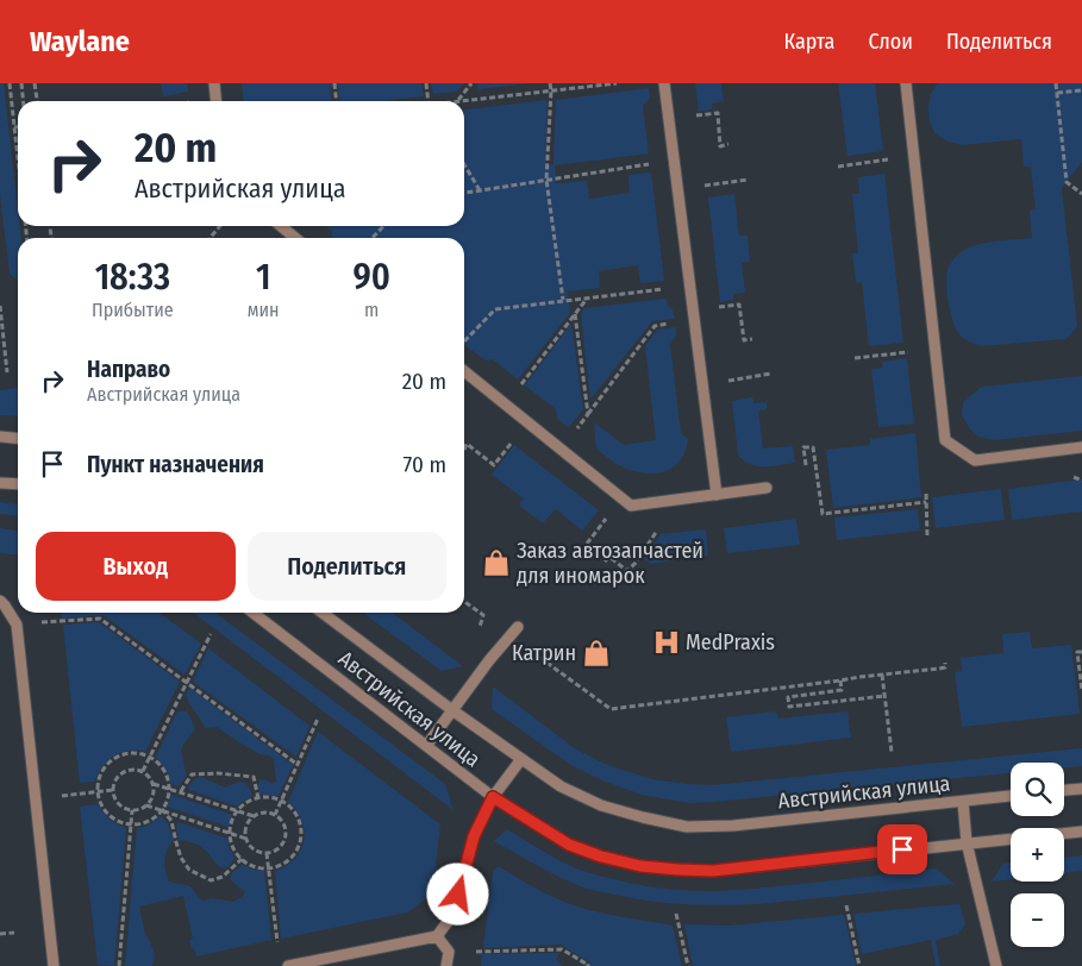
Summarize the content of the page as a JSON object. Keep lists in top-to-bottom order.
{
  "streets": {
    "street": ["Австрийская улица"]
  },
  "places": {
    "shop": ["Заказ автозапчастей для иномарок", "Катрин"],
    "hospital": ["MedPraxis"]
  },
  "page": {
    "header": "Waylane",
    "nav": ["Карта", "Слои", "Поделиться"],
    "turn": ["20 m", "Австрийская улица"],
    "eta": [
      "18:33",
      "Прибытие",
      "1",
      "мин",
      "90",
      "m"
    ],
    "list": [
      {
        "name": "Направо",
        "note": "Австрийская улица",
        "value": "20 m"
      },
      {
        "name": "Пункт назначения",
        "value": "70 m"
      }
    ],
    "buttons": ["Выход", "Поделиться"],
    "map_buttons": ["+", "−"]
  }
}
